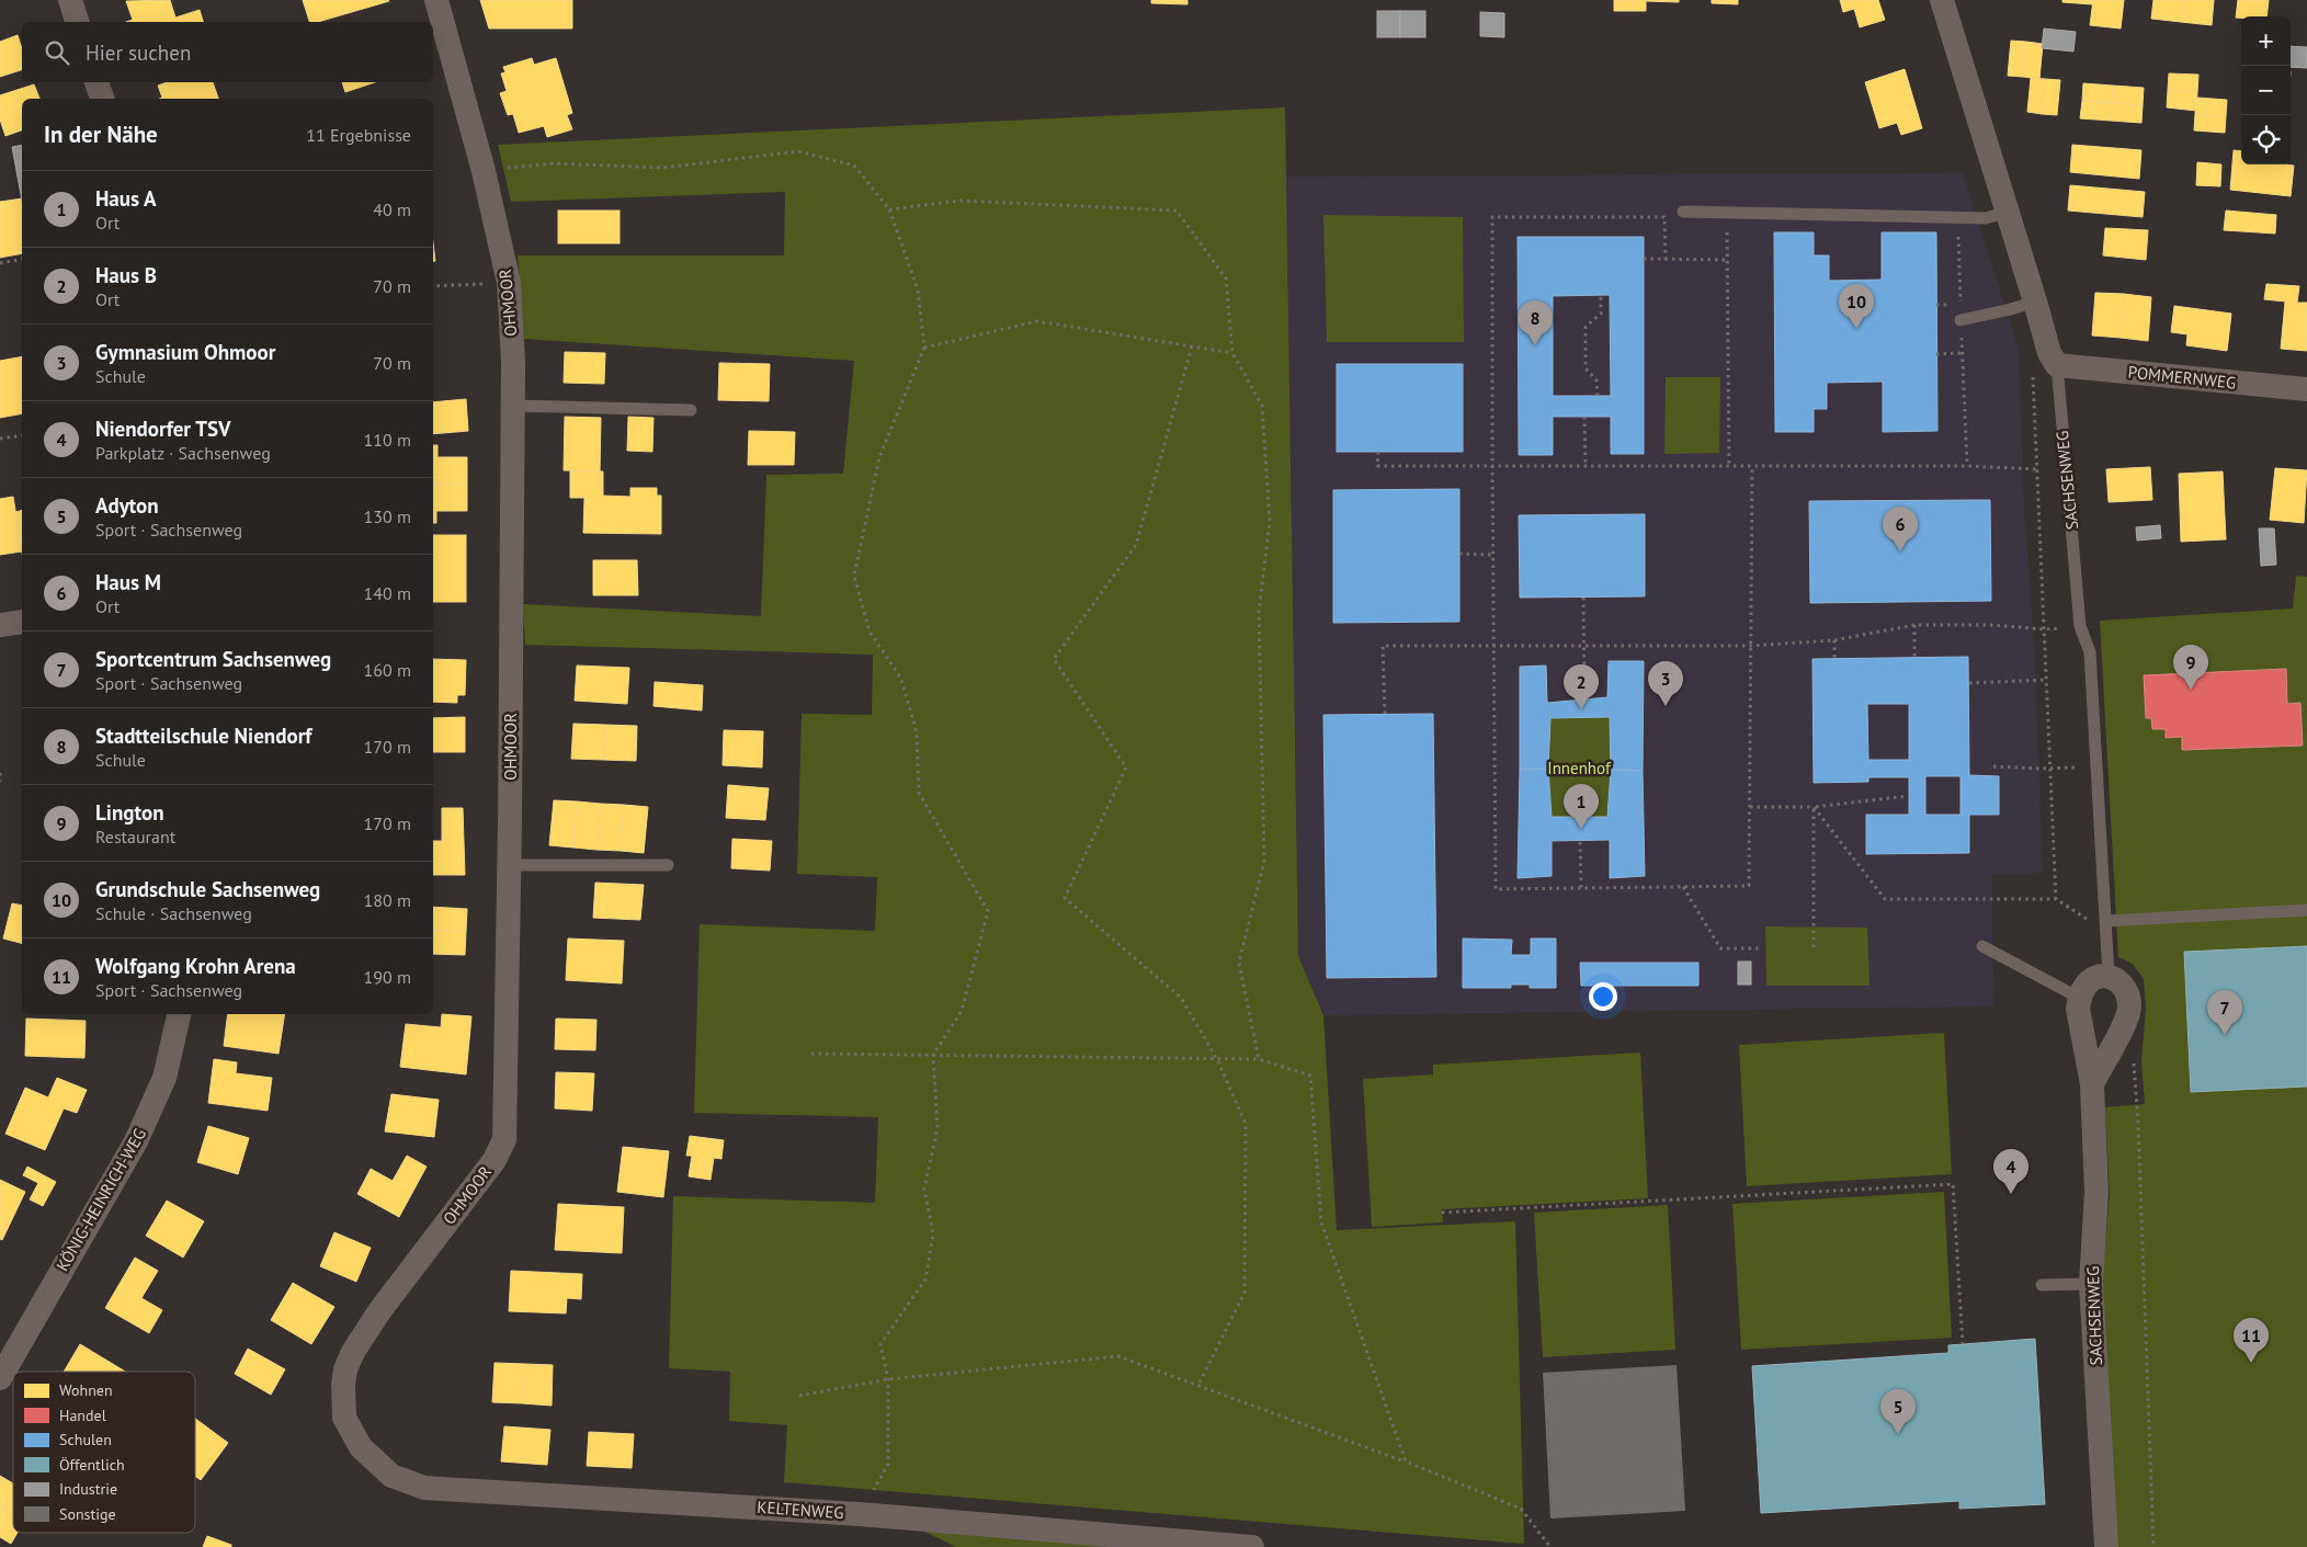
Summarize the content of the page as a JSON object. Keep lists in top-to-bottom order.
{
  "streets": {
    "street": [
      "OHMOOR",
      "POMMERNWEG",
      "SACHSENWEG",
      "KÖNIG-HEINRICH-WEG",
      "KELTENWEG"
    ]
  },
  "crossings": [
    ["OHMOOR", "KELTENWEG"],
    ["POMMERNWEG", "SACHSENWEG"]
  ],
  "parks": ["Innenhof"],
  "legend": [
    "Wohnen",
    "Handel",
    "Schulen",
    "Öffentlich",
    "Industrie",
    "Sonstige"
  ],
  "page": {
    "map_buttons": ["+", "−"],
    "search": "Hier suchen",
    "heading": ["In der Nähe", "11 Ergebnisse"],
    "list": [
      {
        "mark": "1",
        "name": "Haus A",
        "note": "Ort",
        "value": "40 m"
      },
      {
        "mark": "2",
        "name": "Haus B",
        "note": "Ort",
        "value": "70 m"
      },
      {
        "mark": "3",
        "name": "Gymnasium Ohmoor",
        "note": "Schule",
        "value": "70 m"
      },
      {
        "mark": "4",
        "name": "Niendorfer TSV",
        "note": "Parkplatz · Sachsenweg",
        "value": "110 m"
      },
      {
        "mark": "5",
        "name": "Adyton",
        "note": "Sport · Sachsenweg",
        "value": "130 m"
      },
      {
        "mark": "6",
        "name": "Haus M",
        "note": "Ort",
        "value": "140 m"
      },
      {
        "mark": "7",
        "name": "Sportcentrum Sachsenweg",
        "note": "Sport · Sachsenweg",
        "value": "160 m"
      },
      {
        "mark": "8",
        "name": "Stadtteilschule Niendorf",
        "note": "Schule",
        "value": "170 m"
      },
      {
        "mark": "9",
        "name": "Lington",
        "note": "Restaurant",
        "value": "170 m"
      },
      {
        "mark": "10",
        "name": "Grundschule Sachsenweg",
        "note": "Schule · Sachsenweg",
        "value": "180 m"
      },
      {
        "mark": "11",
        "name": "Wolfgang Krohn Arena",
        "note": "Sport · Sachsenweg",
        "value": "190 m"
      }
    ],
    "pins": [
      "10",
      "8",
      "6",
      "9",
      "3",
      "2",
      "1",
      "7",
      "4",
      "11",
      "5"
    ]
  }
}
